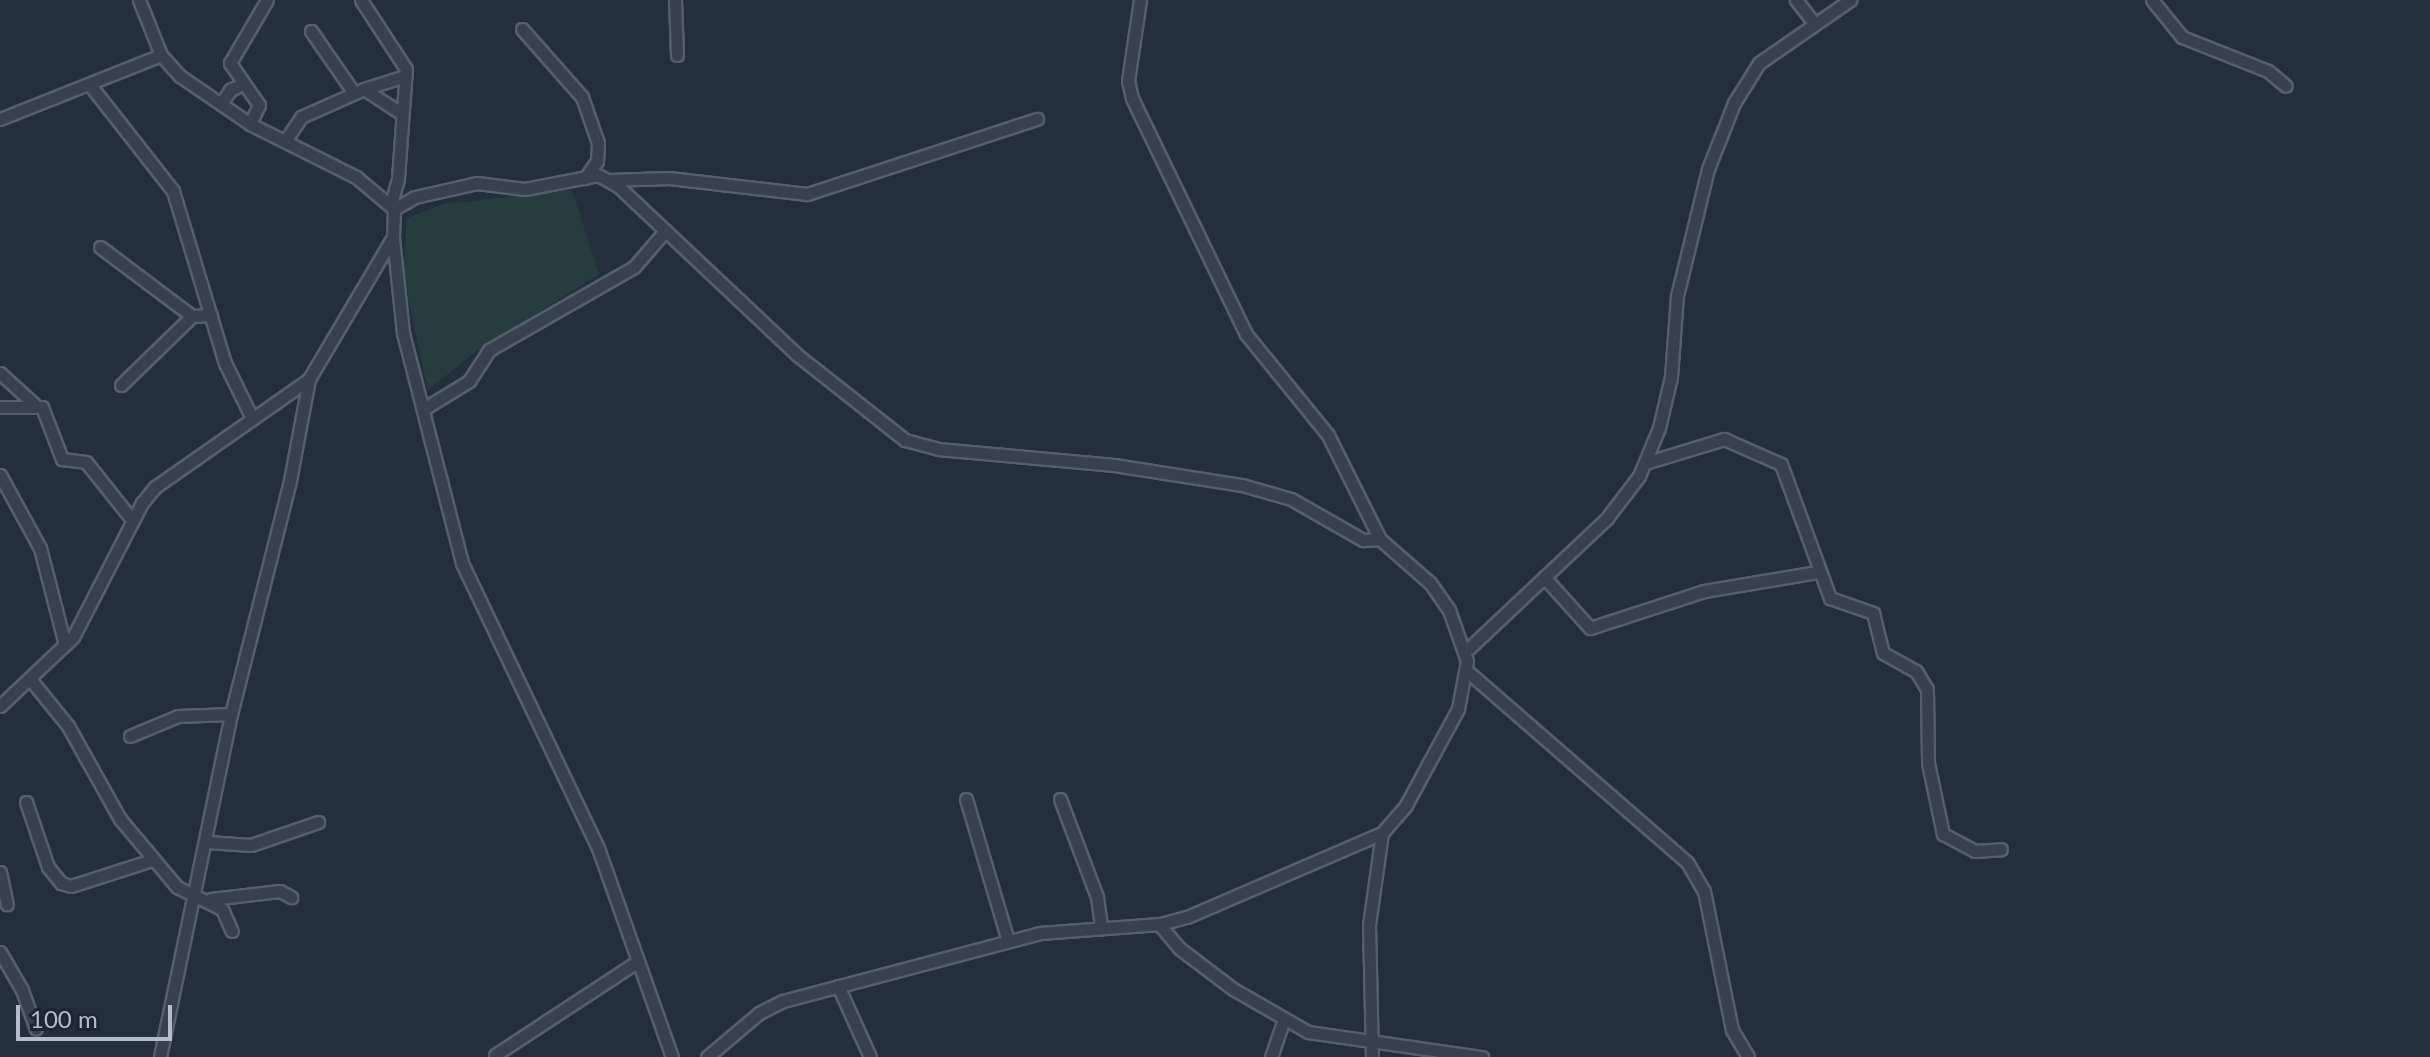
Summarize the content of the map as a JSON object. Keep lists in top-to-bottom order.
{
  "scale_bar": "100 m"
}
